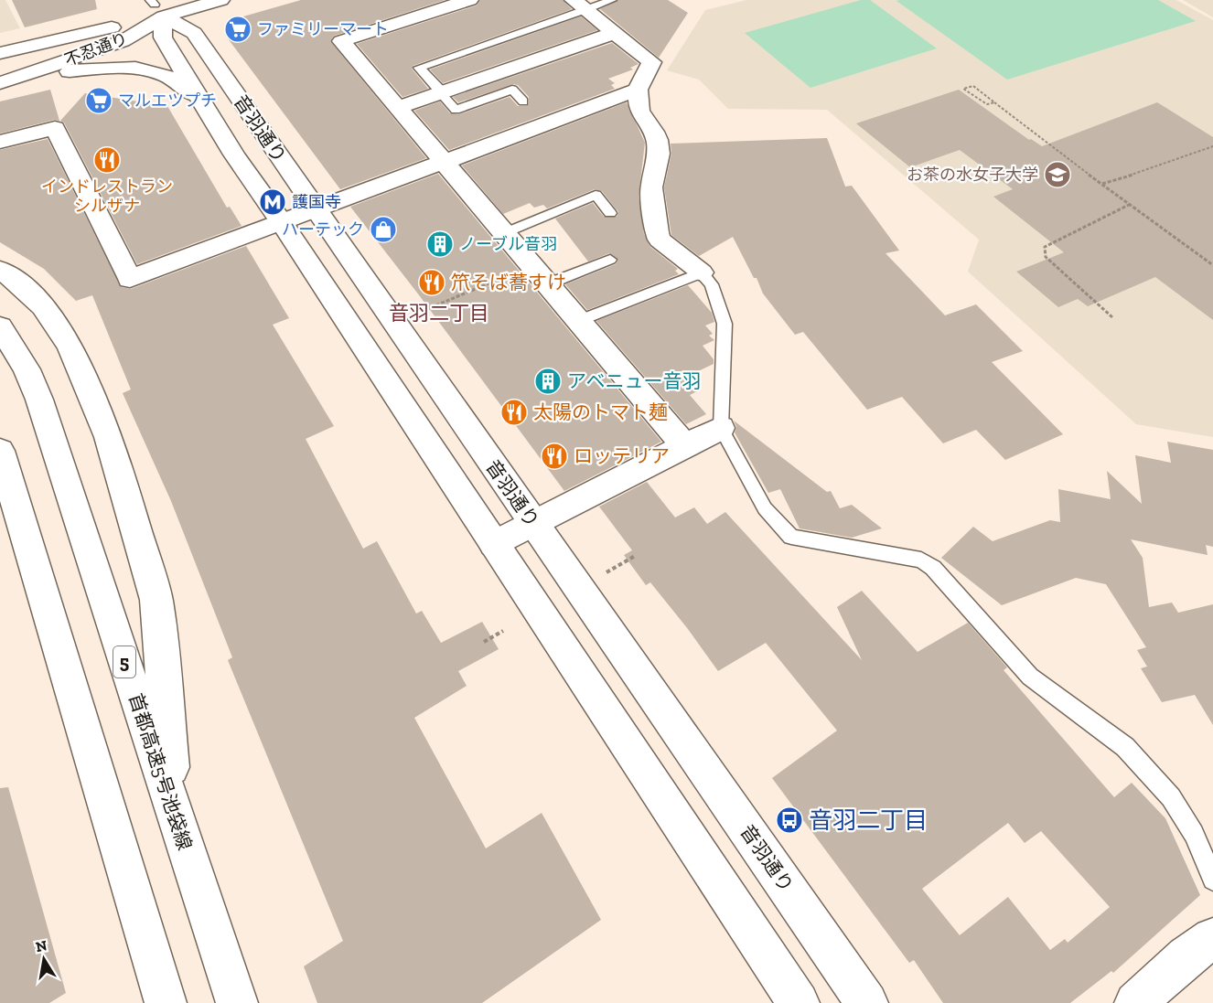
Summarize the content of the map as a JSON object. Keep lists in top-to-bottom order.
{
  "streets": {
    "main road": [
      "不忍通り",
      "音羽通り",
      "5",
      "首都高速5号池袋線"
    ]
  },
  "crossings": [
    ["不忍通り", "音羽通り"]
  ],
  "districts": ["音羽二丁目"],
  "places": {
    "supermarket": ["ファミリーマート", "マルエツプチ"],
    "restaurant": [
      "インドレストラン シルザナ",
      "笊そば蕎すけ",
      "太陽のトマト麺",
      "ロッテリア"
    ],
    "school or university": ["お茶の水女子大学"],
    "metro station": ["護国寺"],
    "shop": ["ハーテック"],
    "building": ["ノーブル音羽", "アベニュー音羽"],
    "bus stop": ["音羽二丁目"]
  },
  "north": "top"
}
